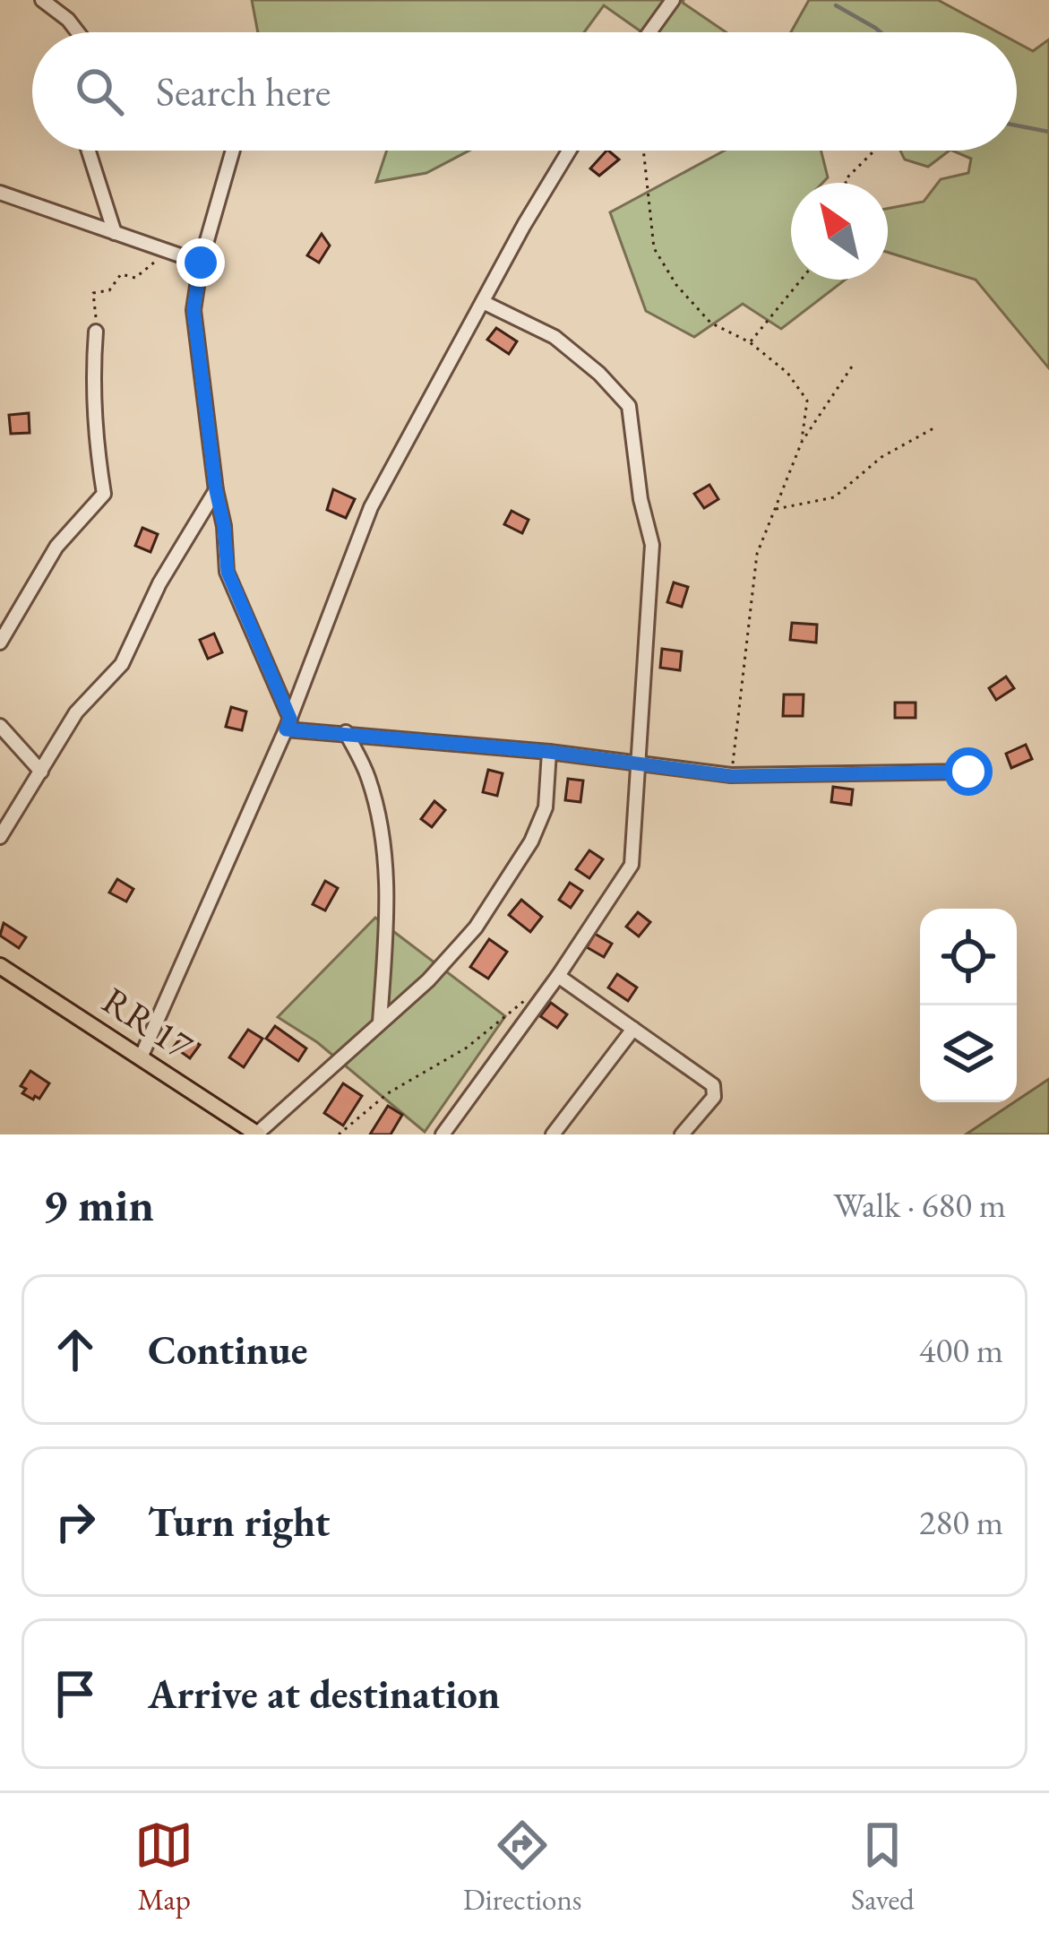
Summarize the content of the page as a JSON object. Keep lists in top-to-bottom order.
{
  "streets": {
    "main road": ["RR 17"]
  },
  "north": "top left",
  "page": {
    "search": "Search here",
    "heading": ["9 min", "Walk · 680 m"],
    "list": [
      ["Continue", "400 m"],
      ["Turn right", "280 m"],
      "Arrive at destination"
    ],
    "nav": ["Map", "Directions", "Saved"]
  }
}
